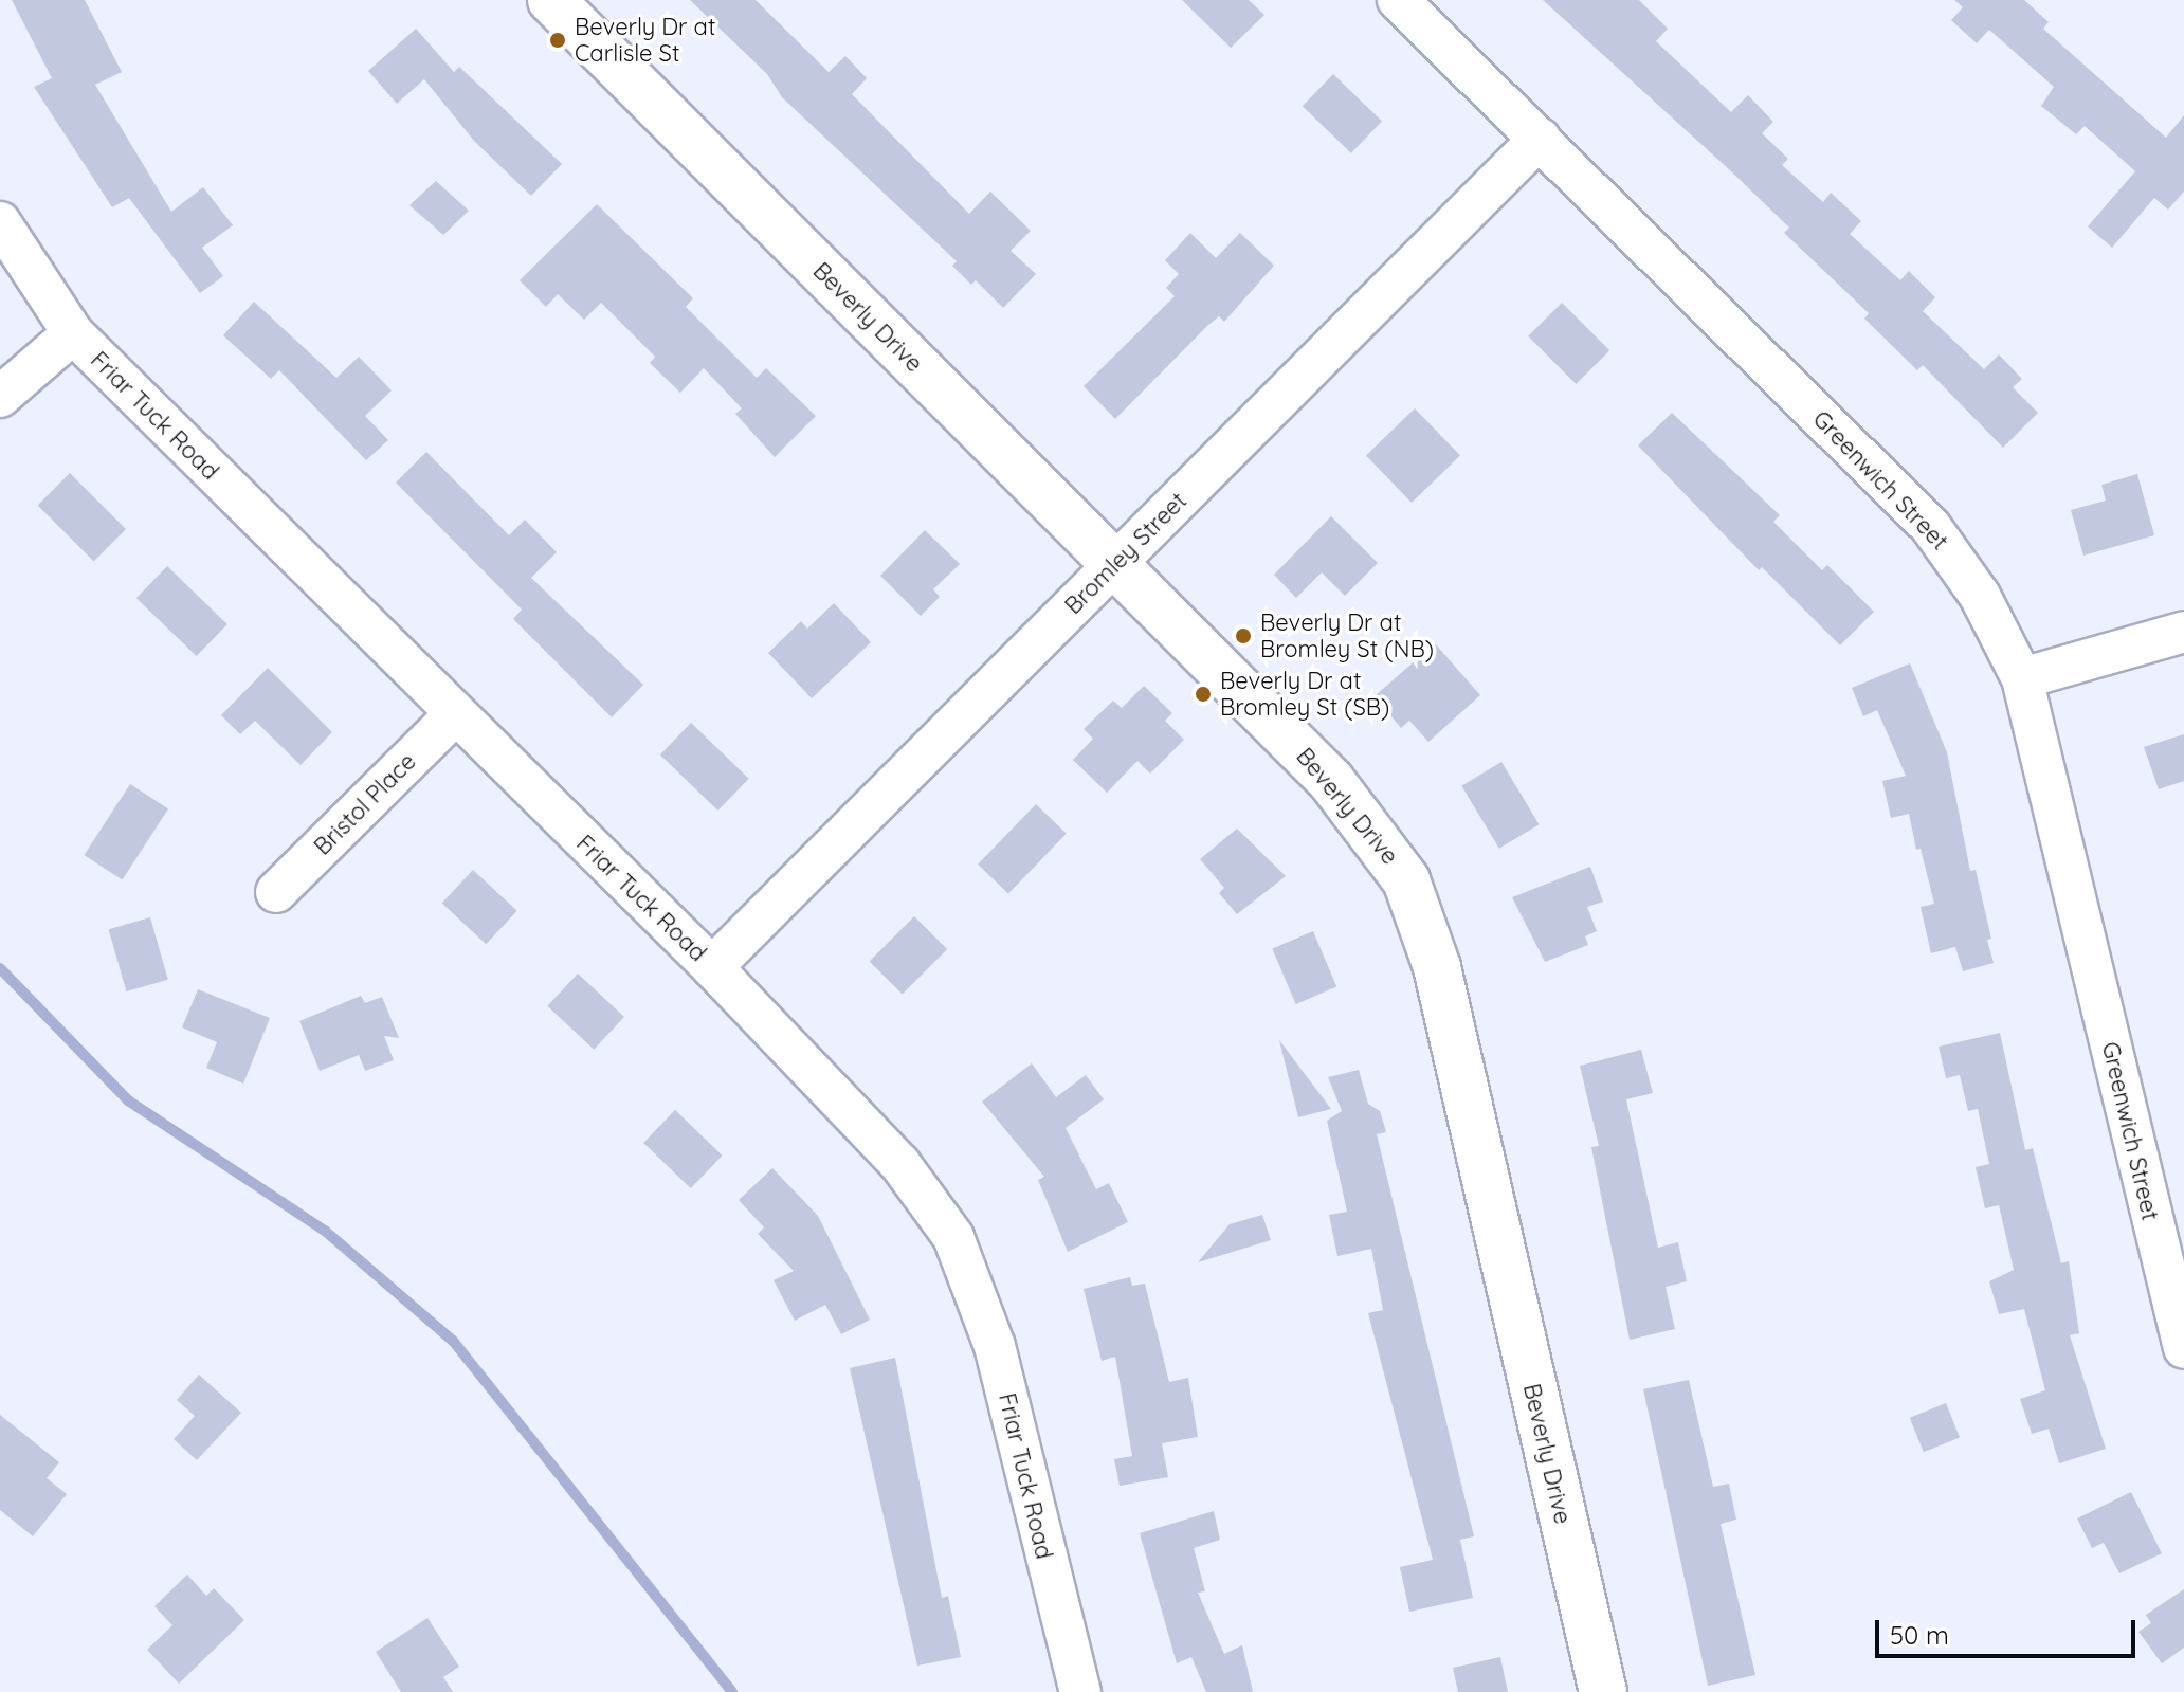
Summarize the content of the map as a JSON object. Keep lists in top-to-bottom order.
{
  "streets": {
    "street": [
      "Beverly Drive",
      "Friar Tuck Road",
      "Greenwich Street",
      "Bromley Street",
      "Bristol Place"
    ]
  },
  "crossings": [
    ["Beverly Drive", "Bromley Street"],
    ["Friar Tuck Road", "Bromley Street"],
    ["Friar Tuck Road", "Bristol Place"],
    ["Greenwich Street", "Bromley Street"]
  ],
  "places": ["Beverly Dr at Carlisle St", "Beverly Dr at Bromley St (NB)", "Beverly Dr at Bromley St (SB)"],
  "scale_bar": "50 m"
}
